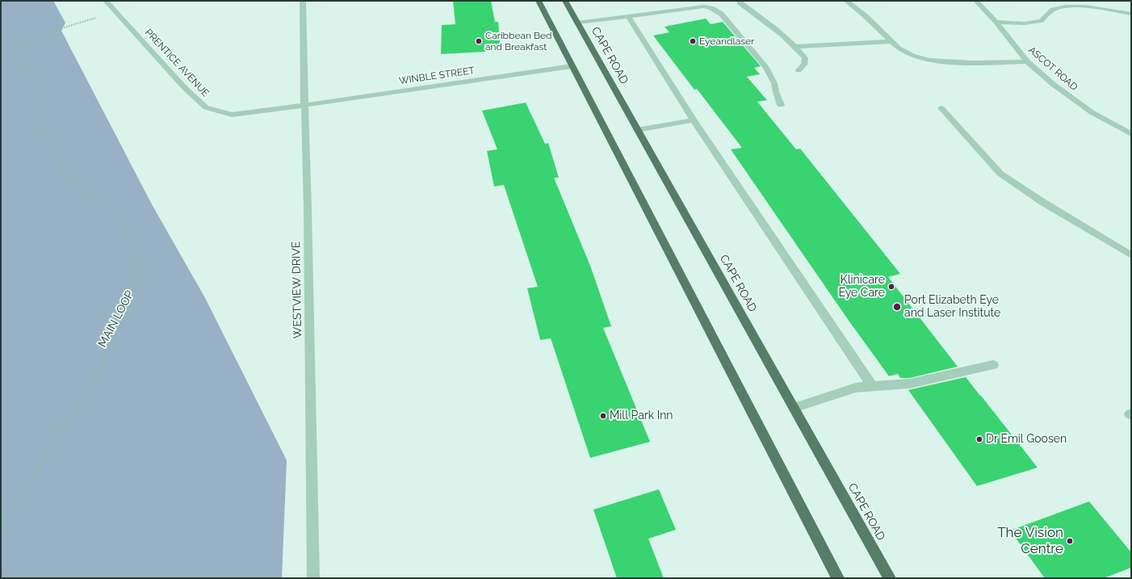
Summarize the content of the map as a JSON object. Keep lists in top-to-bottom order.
{
  "streets": {
    "main road": ["CAPE ROAD"],
    "street": [
      "PRENTICE AVENUE",
      "ASCOT ROAD",
      "WINBLE STREET",
      "WESTVIEW DRIVE"
    ],
    "path": ["MAIN LOOP"]
  },
  "crossings": [
    ["PRENTICE AVENUE", "WINBLE STREET"],
    ["PRENTICE AVENUE", "WESTVIEW DRIVE"],
    ["WINBLE STREET", "WESTVIEW DRIVE"]
  ],
  "places": [
    "Caribbean Bed and Breakfast",
    "Eyeandlaser",
    "Klinicare Eye Care",
    "Port Elizabeth Eye and Laser Institute",
    "Mill Park Inn",
    "Dr Emil Goosen",
    "The Vision Centre"
  ]
}
